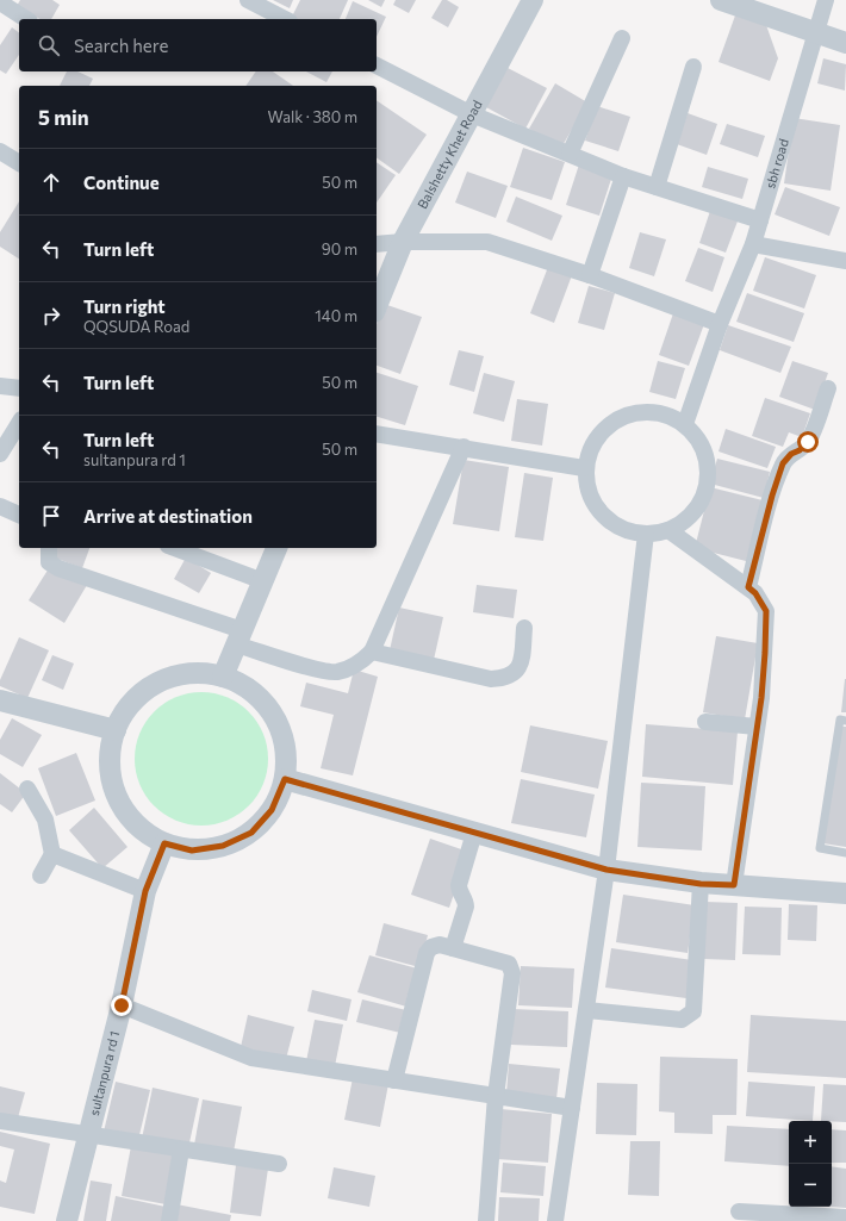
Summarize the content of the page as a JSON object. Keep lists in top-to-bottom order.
{
  "streets": {
    "street": ["Balshetty Khet Road", "sbh road", "sultanpura rd 1"]
  },
  "page": {
    "search": "Search here",
    "heading": ["5 min", "Walk · 380 m"],
    "list": [
      ["Continue", "50 m"],
      ["Turn left", "90 m"],
      ["Turn right", "QQSUDA Road", "140 m"],
      ["Turn left", "50 m"],
      ["Turn left", "sultanpura rd 1", "50 m"],
      "Arrive at destination"
    ],
    "map_buttons": ["+", "−"]
  }
}
